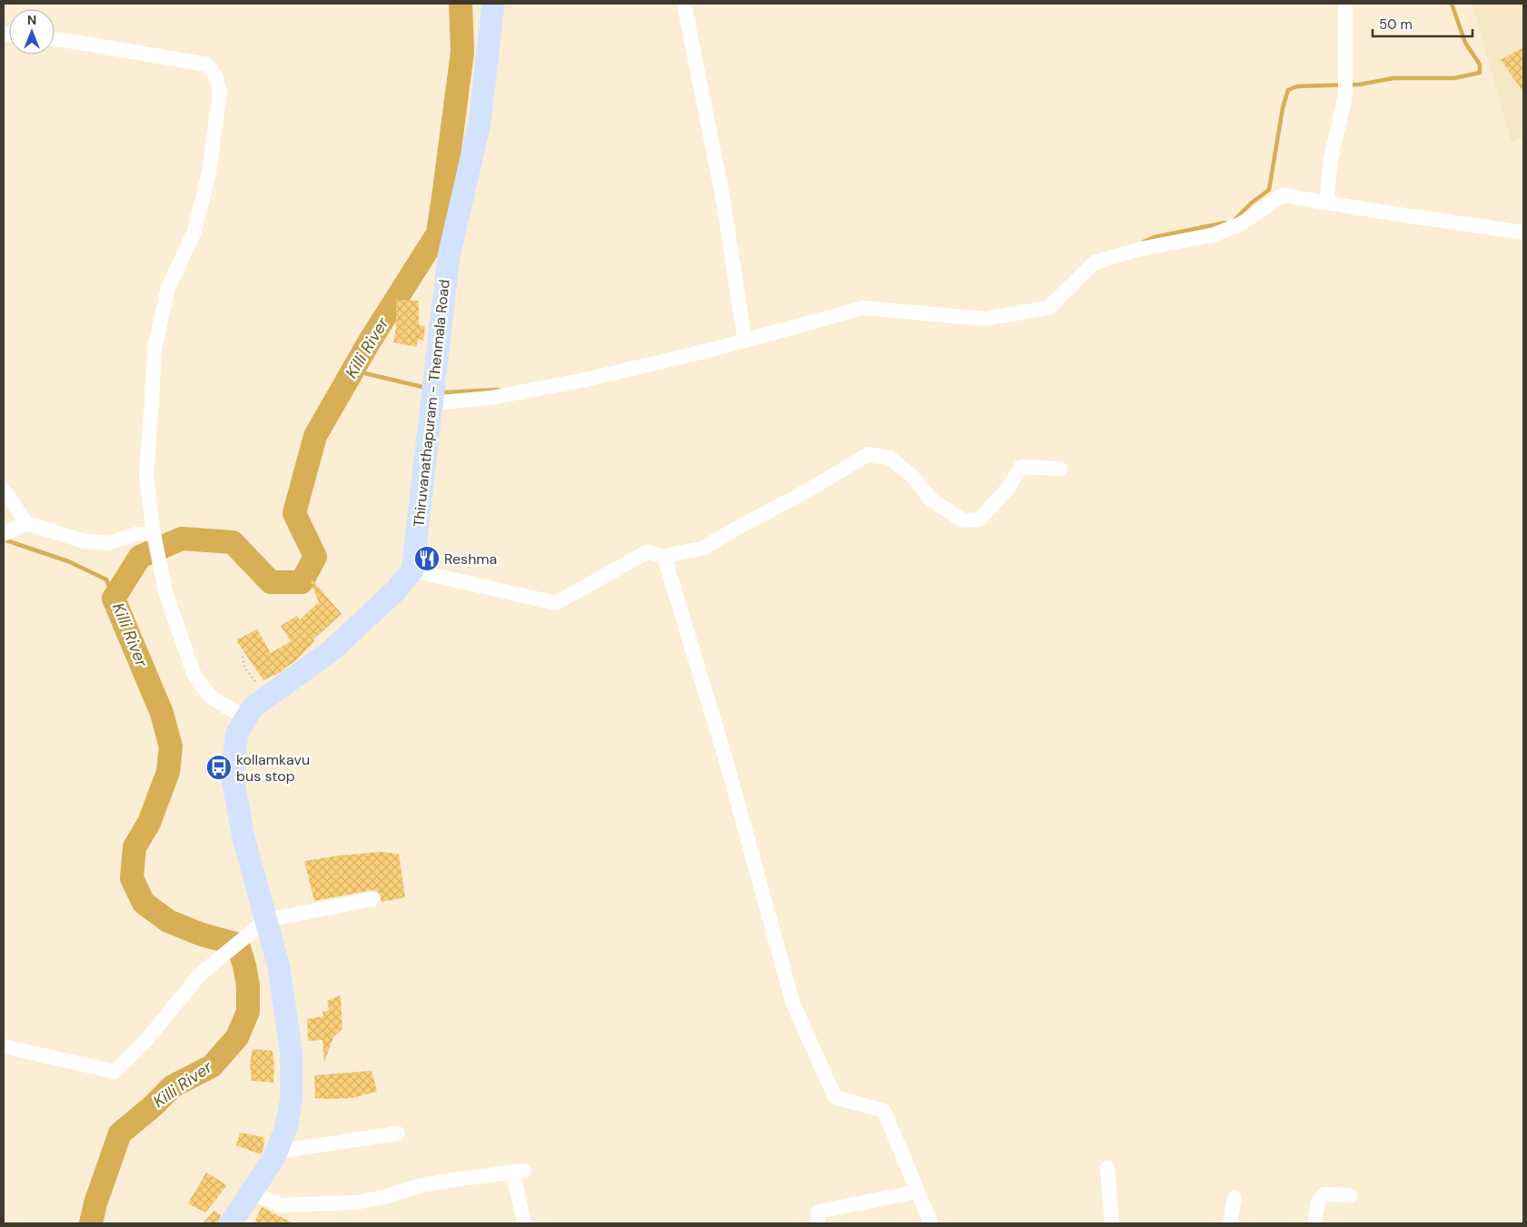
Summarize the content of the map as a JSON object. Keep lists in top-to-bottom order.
{
  "streets": {
    "main road": ["Thiruvanathapuram - Thenmala Road"]
  },
  "water": ["Killi River"],
  "places": {
    "restaurant": ["Reshma"],
    "bus stop": ["kollamkavu bus stop"]
  },
  "scale_bar": "50 m",
  "north": "top"
}
